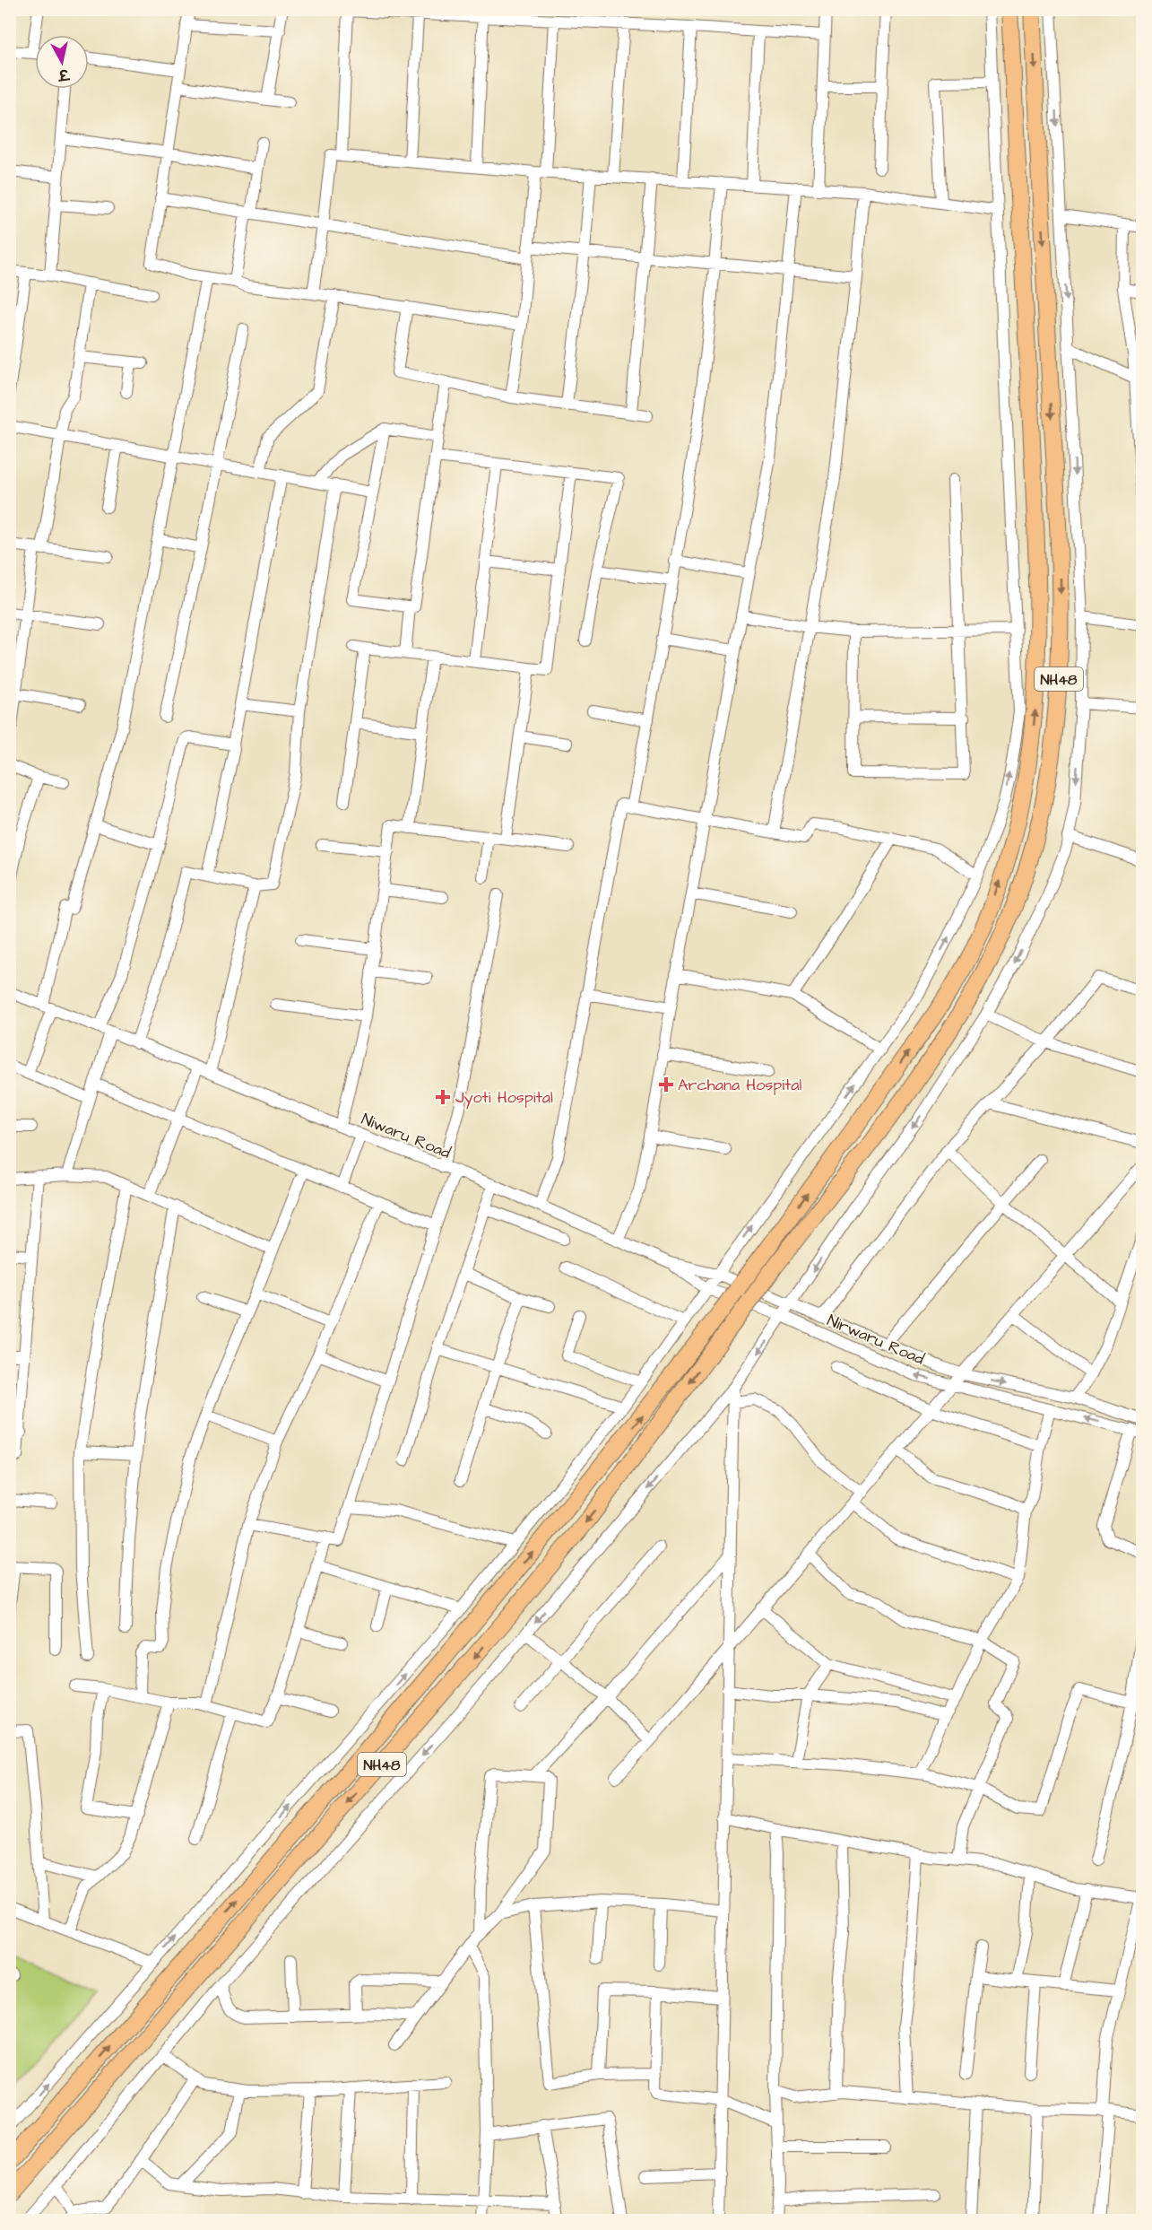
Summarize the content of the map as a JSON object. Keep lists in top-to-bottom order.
{
  "streets": {
    "highway": ["NH48"],
    "street": ["Niwaru Road", "Nirwaru Road"]
  },
  "crossings": [
    ["Niwaru Road", "Nirwaru Road"]
  ],
  "places": {
    "health": ["Archana Hospital", "Jyoti Hospital"]
  },
  "north": "bottom"
}
